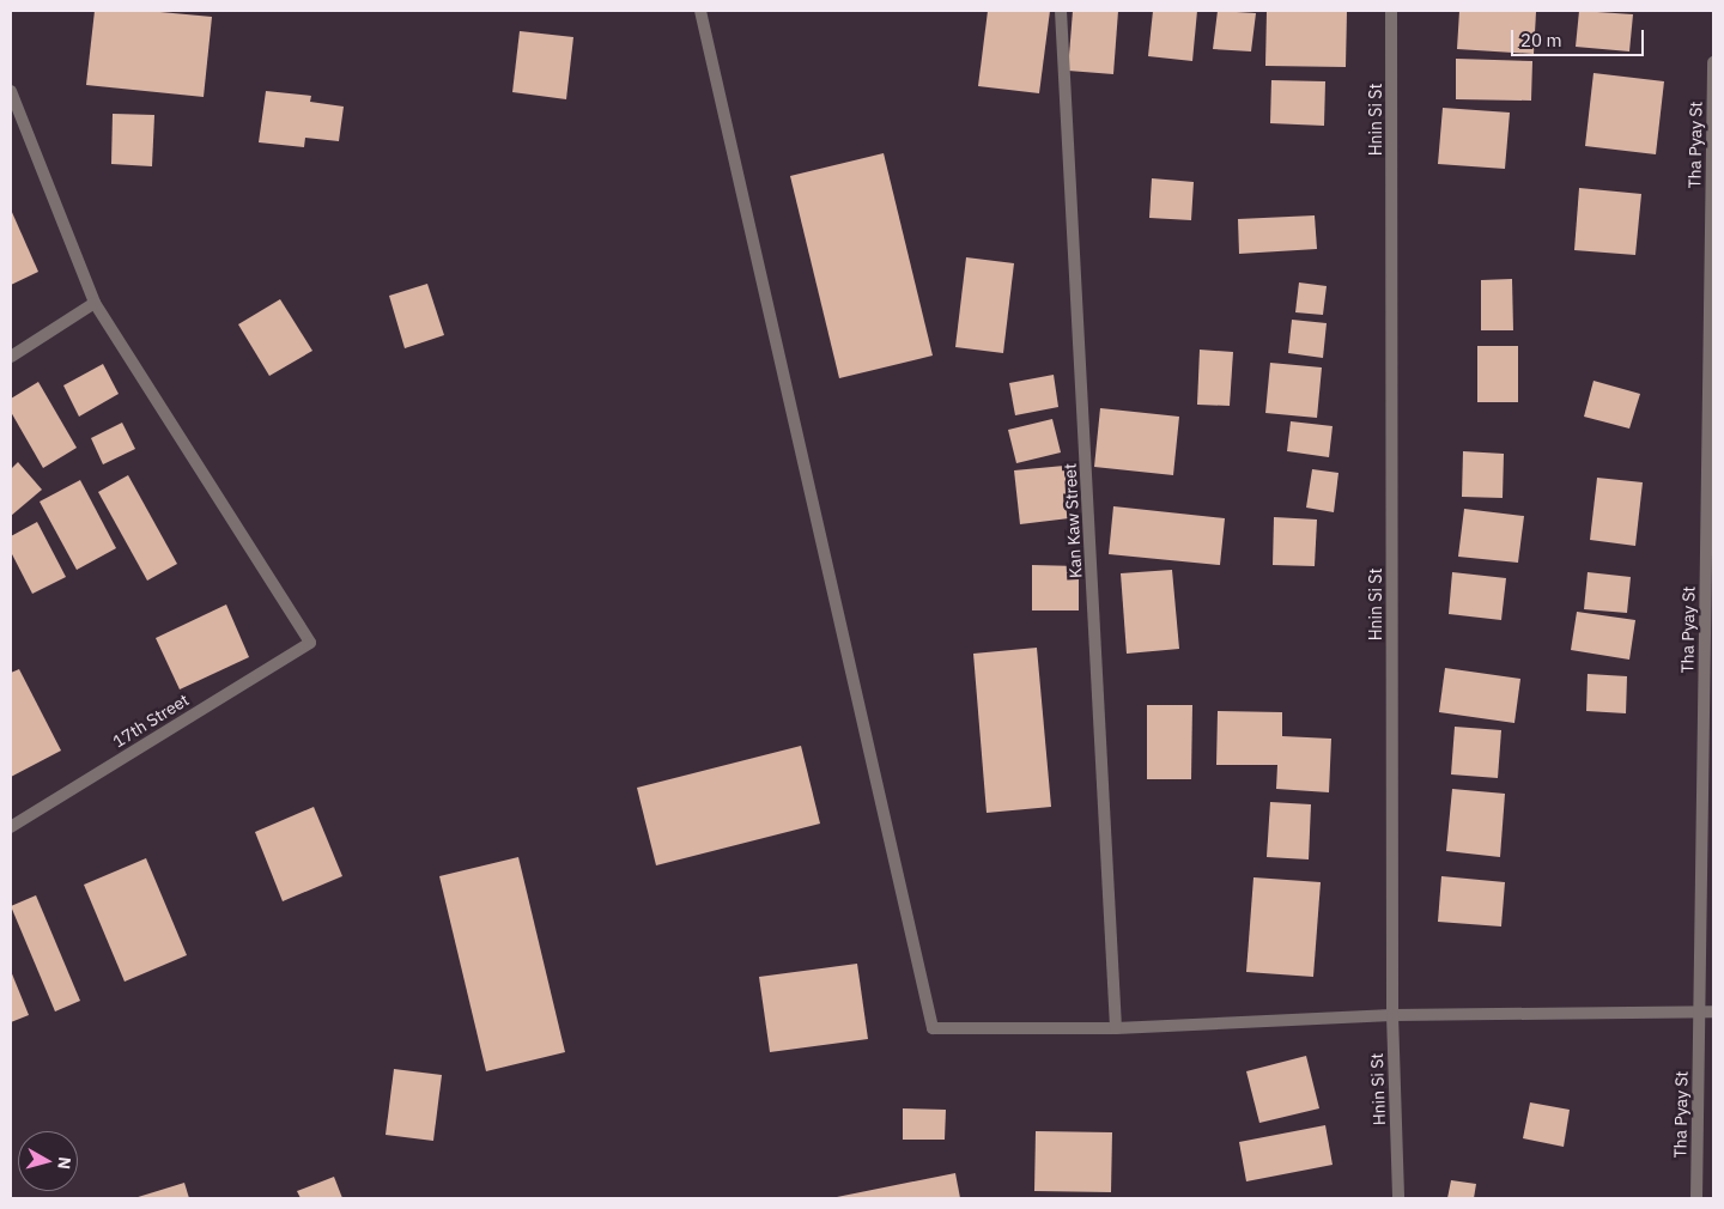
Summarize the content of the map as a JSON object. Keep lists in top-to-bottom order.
{
  "streets": {
    "street": [
      "Hnin Si St",
      "Tha Pyay St",
      "Kan Kaw Street",
      "17th Street"
    ]
  },
  "scale_bar": "20 m",
  "north": "right"
}
